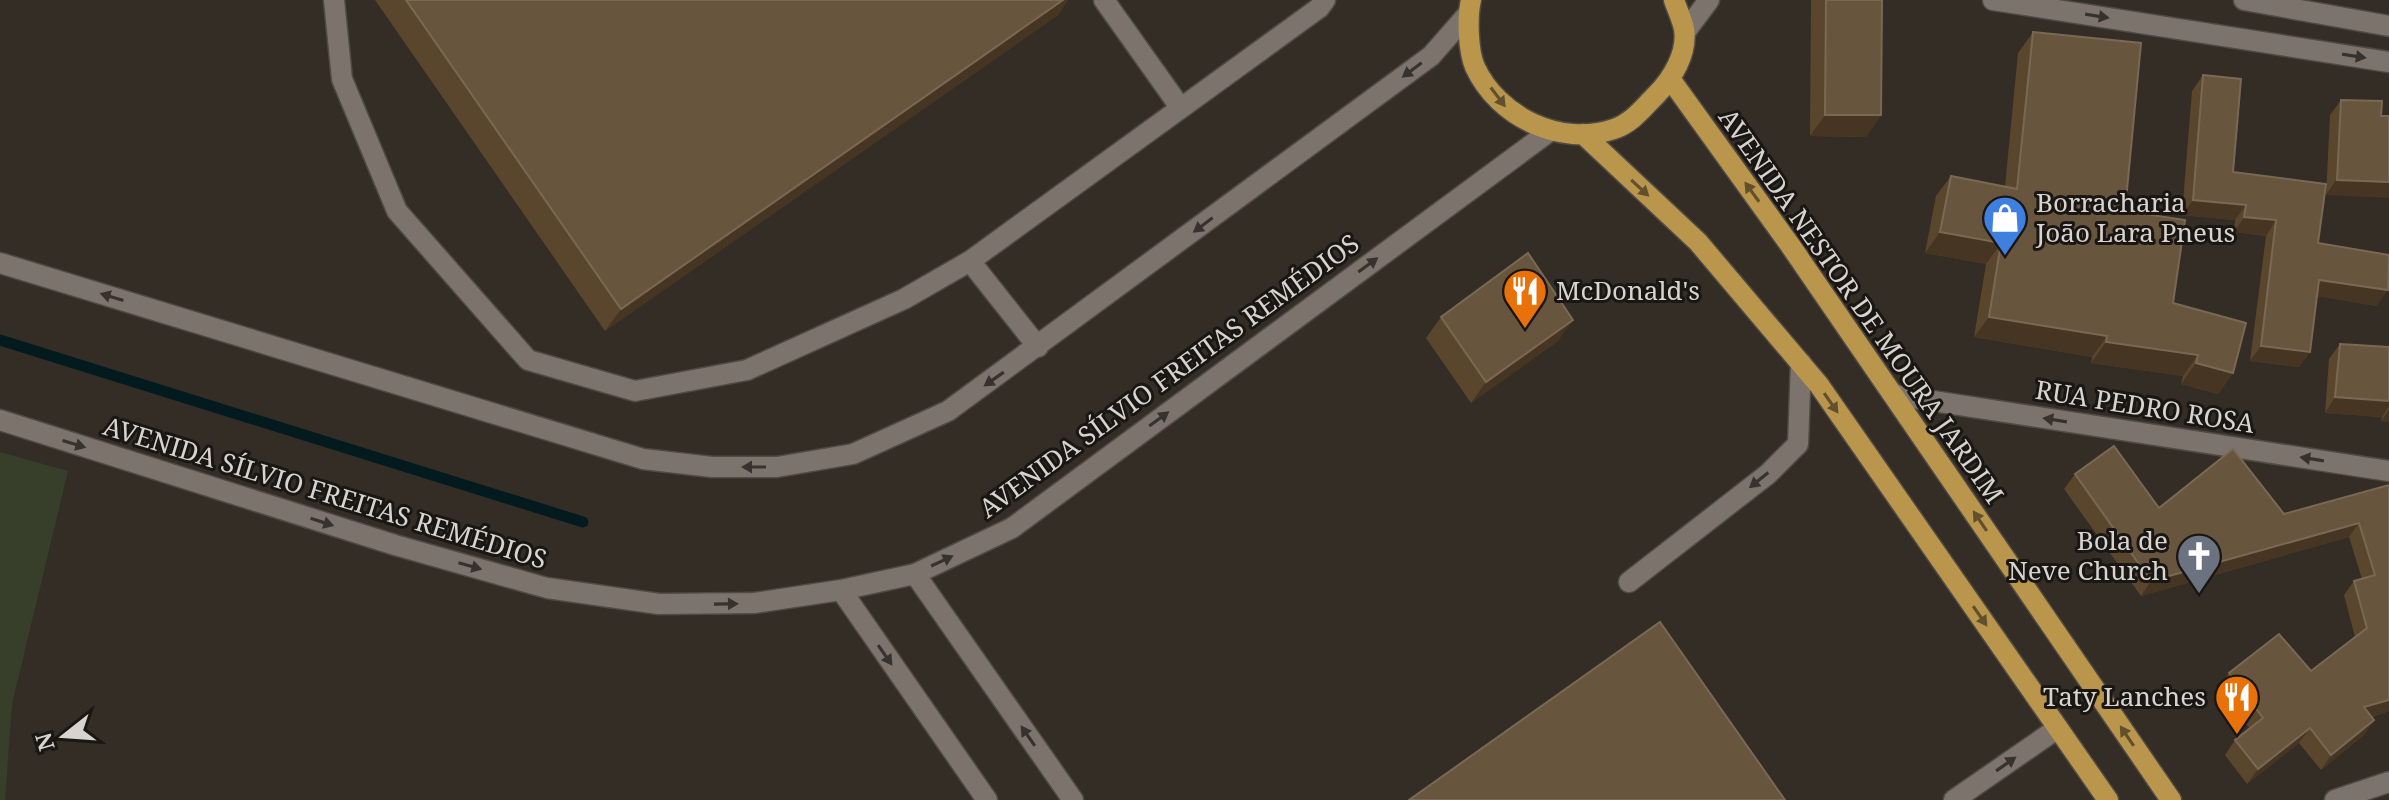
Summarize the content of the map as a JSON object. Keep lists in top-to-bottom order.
{
  "streets": {
    "main road": ["AVENIDA NESTOR DE MOURA JARDIM"],
    "street": ["AVENIDA SÍLVIO FREITAS REMÉDIOS", "RUA PEDRO ROSA"]
  },
  "crossings": [
    ["AVENIDA NESTOR DE MOURA JARDIM", "RUA PEDRO ROSA"]
  ],
  "one_way": ["RUA PEDRO ROSA"],
  "places": {
    "shop": ["Borracharia João Lara Pneus"],
    "restaurant": ["McDonald's", "Taty Lanches"],
    "church": ["Bola de Neve Church"]
  },
  "north": "left"
}
